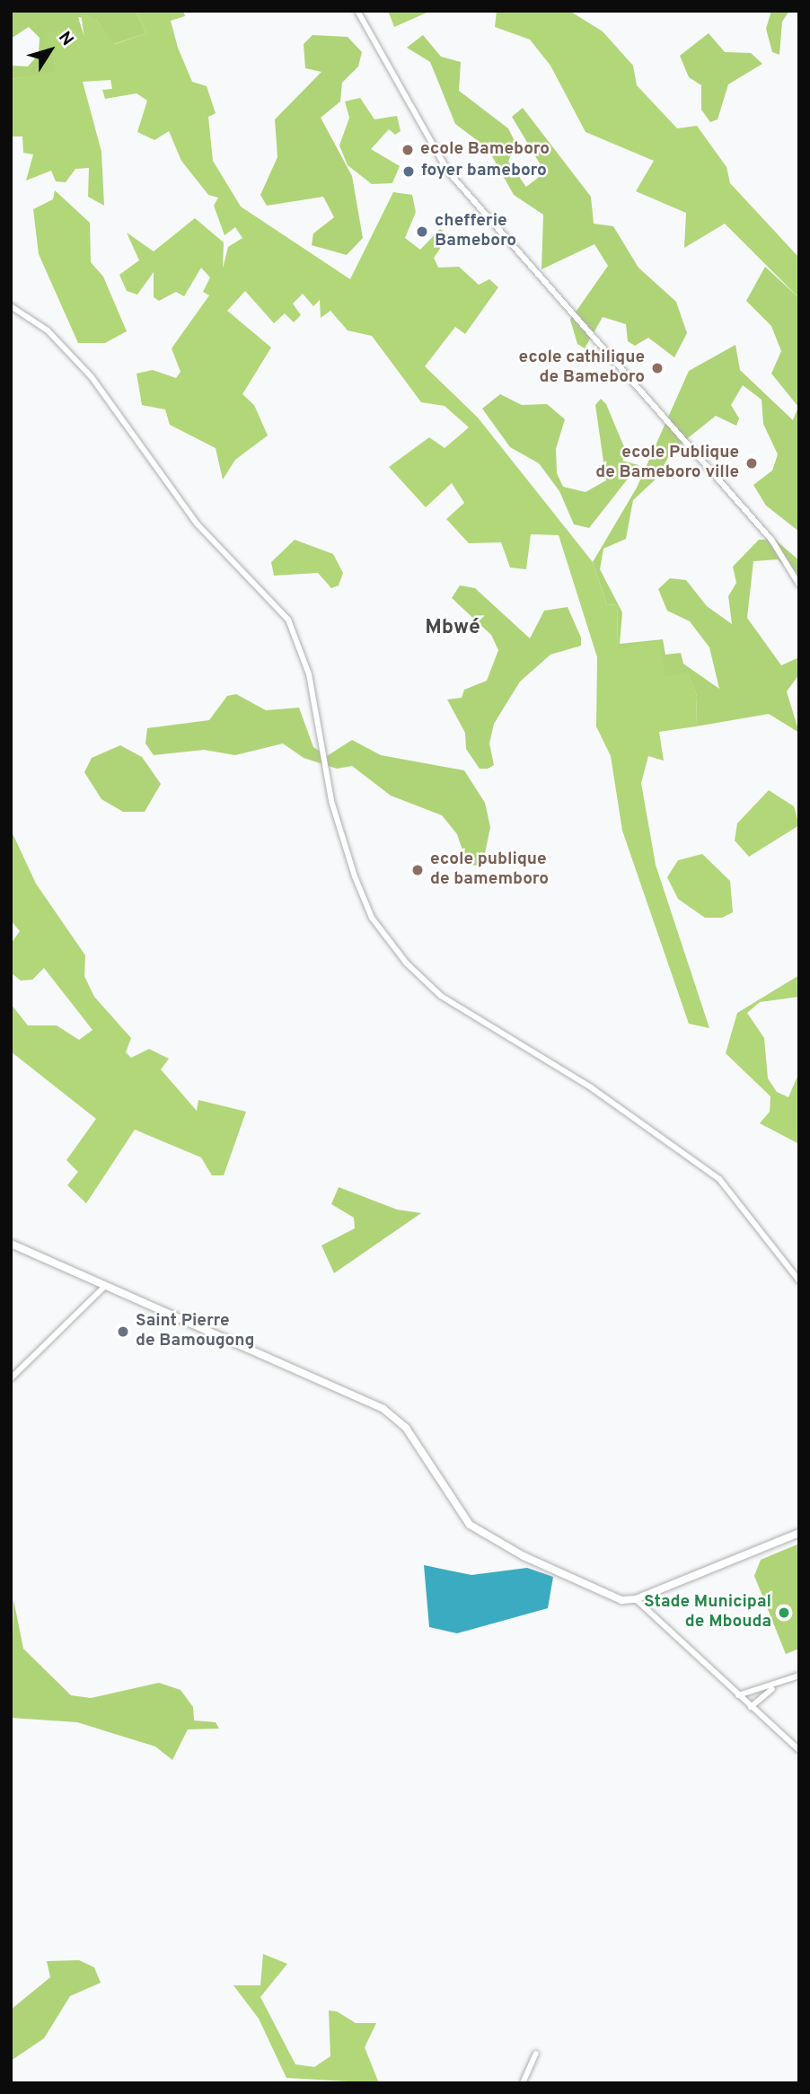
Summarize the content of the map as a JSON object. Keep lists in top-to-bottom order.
{
  "districts": ["Mbwé"],
  "places": [
    "ecole Bameboro",
    "foyer bameboro",
    "chefferie Bameboro",
    "ecole cathilique de Bameboro",
    "ecole Publique de Bameboro ville",
    "ecole publique de bamemboro",
    "Saint Pierre de Bamougong",
    "Stade Municipal de Mbouda"
  ],
  "north": "top right"
}
